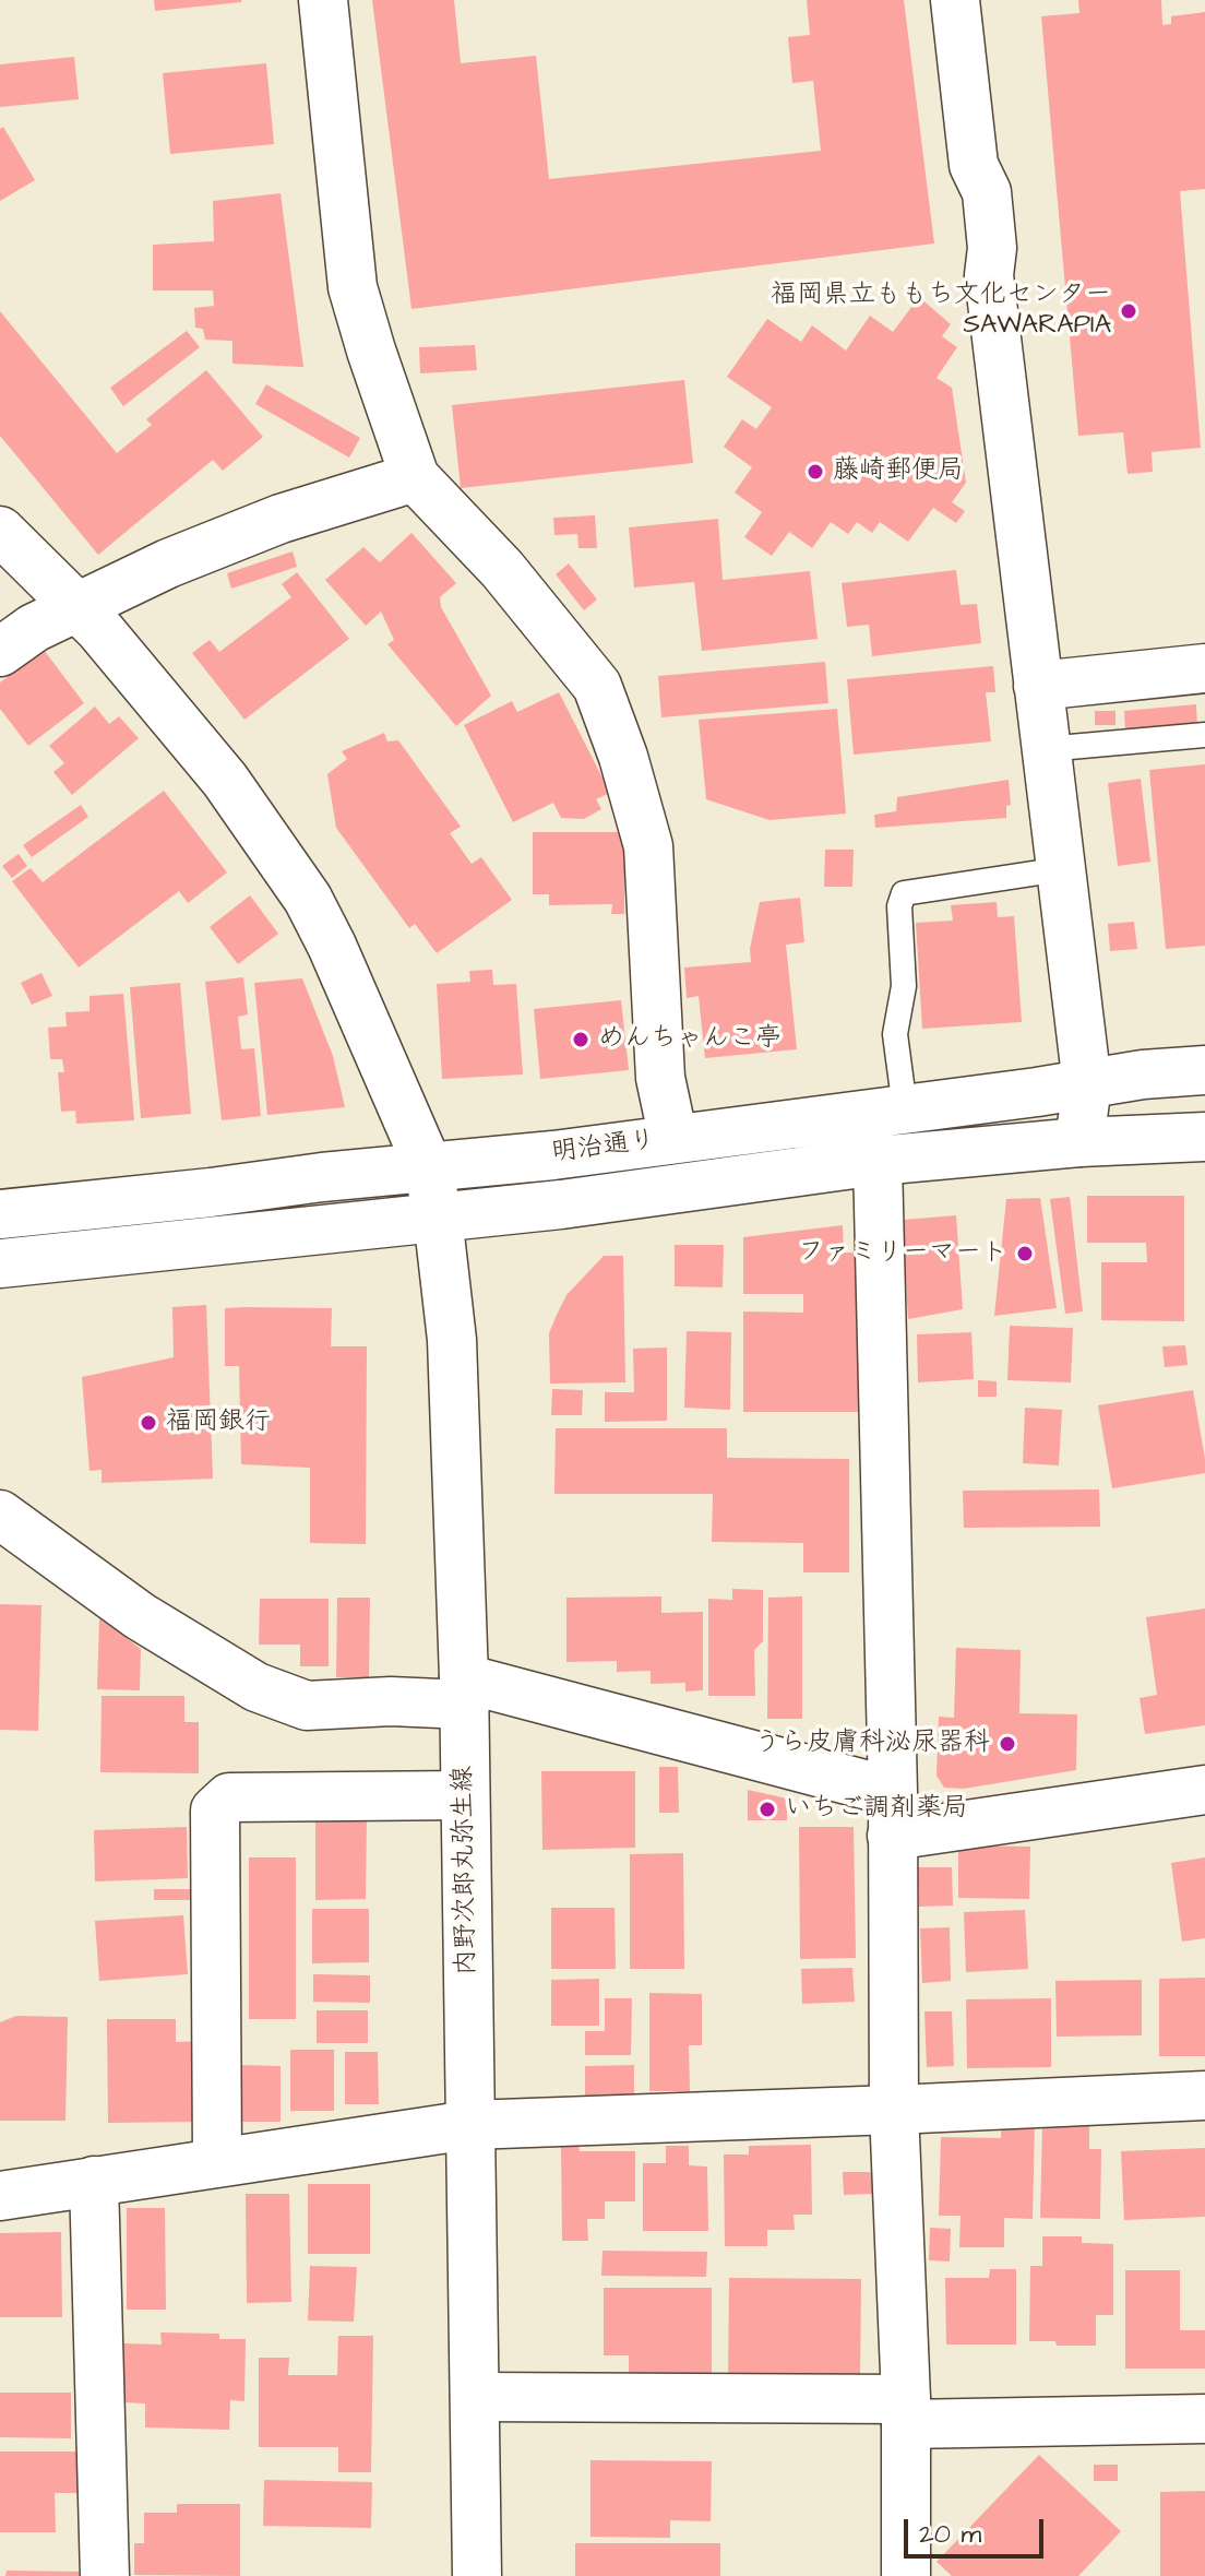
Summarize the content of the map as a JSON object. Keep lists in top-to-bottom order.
{
  "streets": {
    "street": ["明治通り", "内野次郎丸弥生線"]
  },
  "crossings": [
    ["明治通り", "内野次郎丸弥生線"]
  ],
  "places": [
    "福岡県立ももち文化センター SAWARAPIA",
    "藤崎郵便局",
    "めんちゃんこ亭",
    "ファミリーマート",
    "福岡銀行",
    "うら皮膚科泌尿器科",
    "いちご調剤薬局"
  ],
  "scale_bar": "20 m"
}
